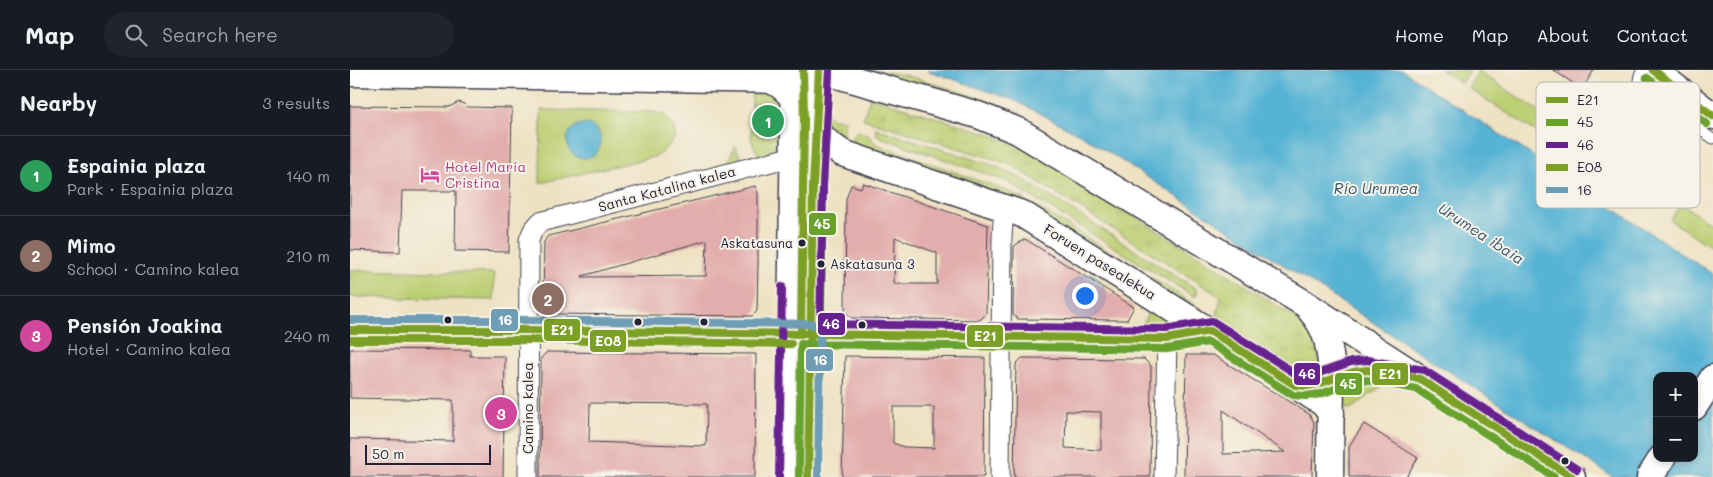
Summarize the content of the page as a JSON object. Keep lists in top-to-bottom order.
{
  "streets": {
    "main road": ["Foruen pasealekua"],
    "street": ["Santa Katalina kalea", "Camino kalea"]
  },
  "crossings": [
    ["Santa Katalina kalea", "Camino kalea"]
  ],
  "water": ["Río Urumea", "Urumea ibaia"],
  "places": {
    "hotel": ["Hotel María Cristina"],
    "other": ["Askatasuna", "Askatasuna 3"]
  },
  "lines": [
    "transit line E21",
    "transit line E08",
    "transit line 45",
    "transit line 46",
    "transit line 16"
  ],
  "legend": [
    "E21",
    "45",
    "46",
    "E08",
    "16"
  ],
  "scale_bar": "50 m",
  "page": {
    "header": "Map",
    "search": "Search here",
    "nav": [
      "Home",
      "Map",
      "About",
      "Contact"
    ],
    "heading": ["Nearby", "3 results"],
    "pins": ["1", "2", "3"],
    "list": [
      {
        "mark": "1",
        "name": "Espainia plaza",
        "note": "Park · Espainia plaza",
        "value": "140 m"
      },
      {
        "mark": "2",
        "name": "Mimo",
        "note": "School · Camino kalea",
        "value": "210 m"
      },
      {
        "mark": "3",
        "name": "Pensión Joakina",
        "note": "Hotel · Camino kalea",
        "value": "240 m"
      }
    ],
    "map_buttons": ["+", "−"],
    "scale": "50 m"
  }
}
